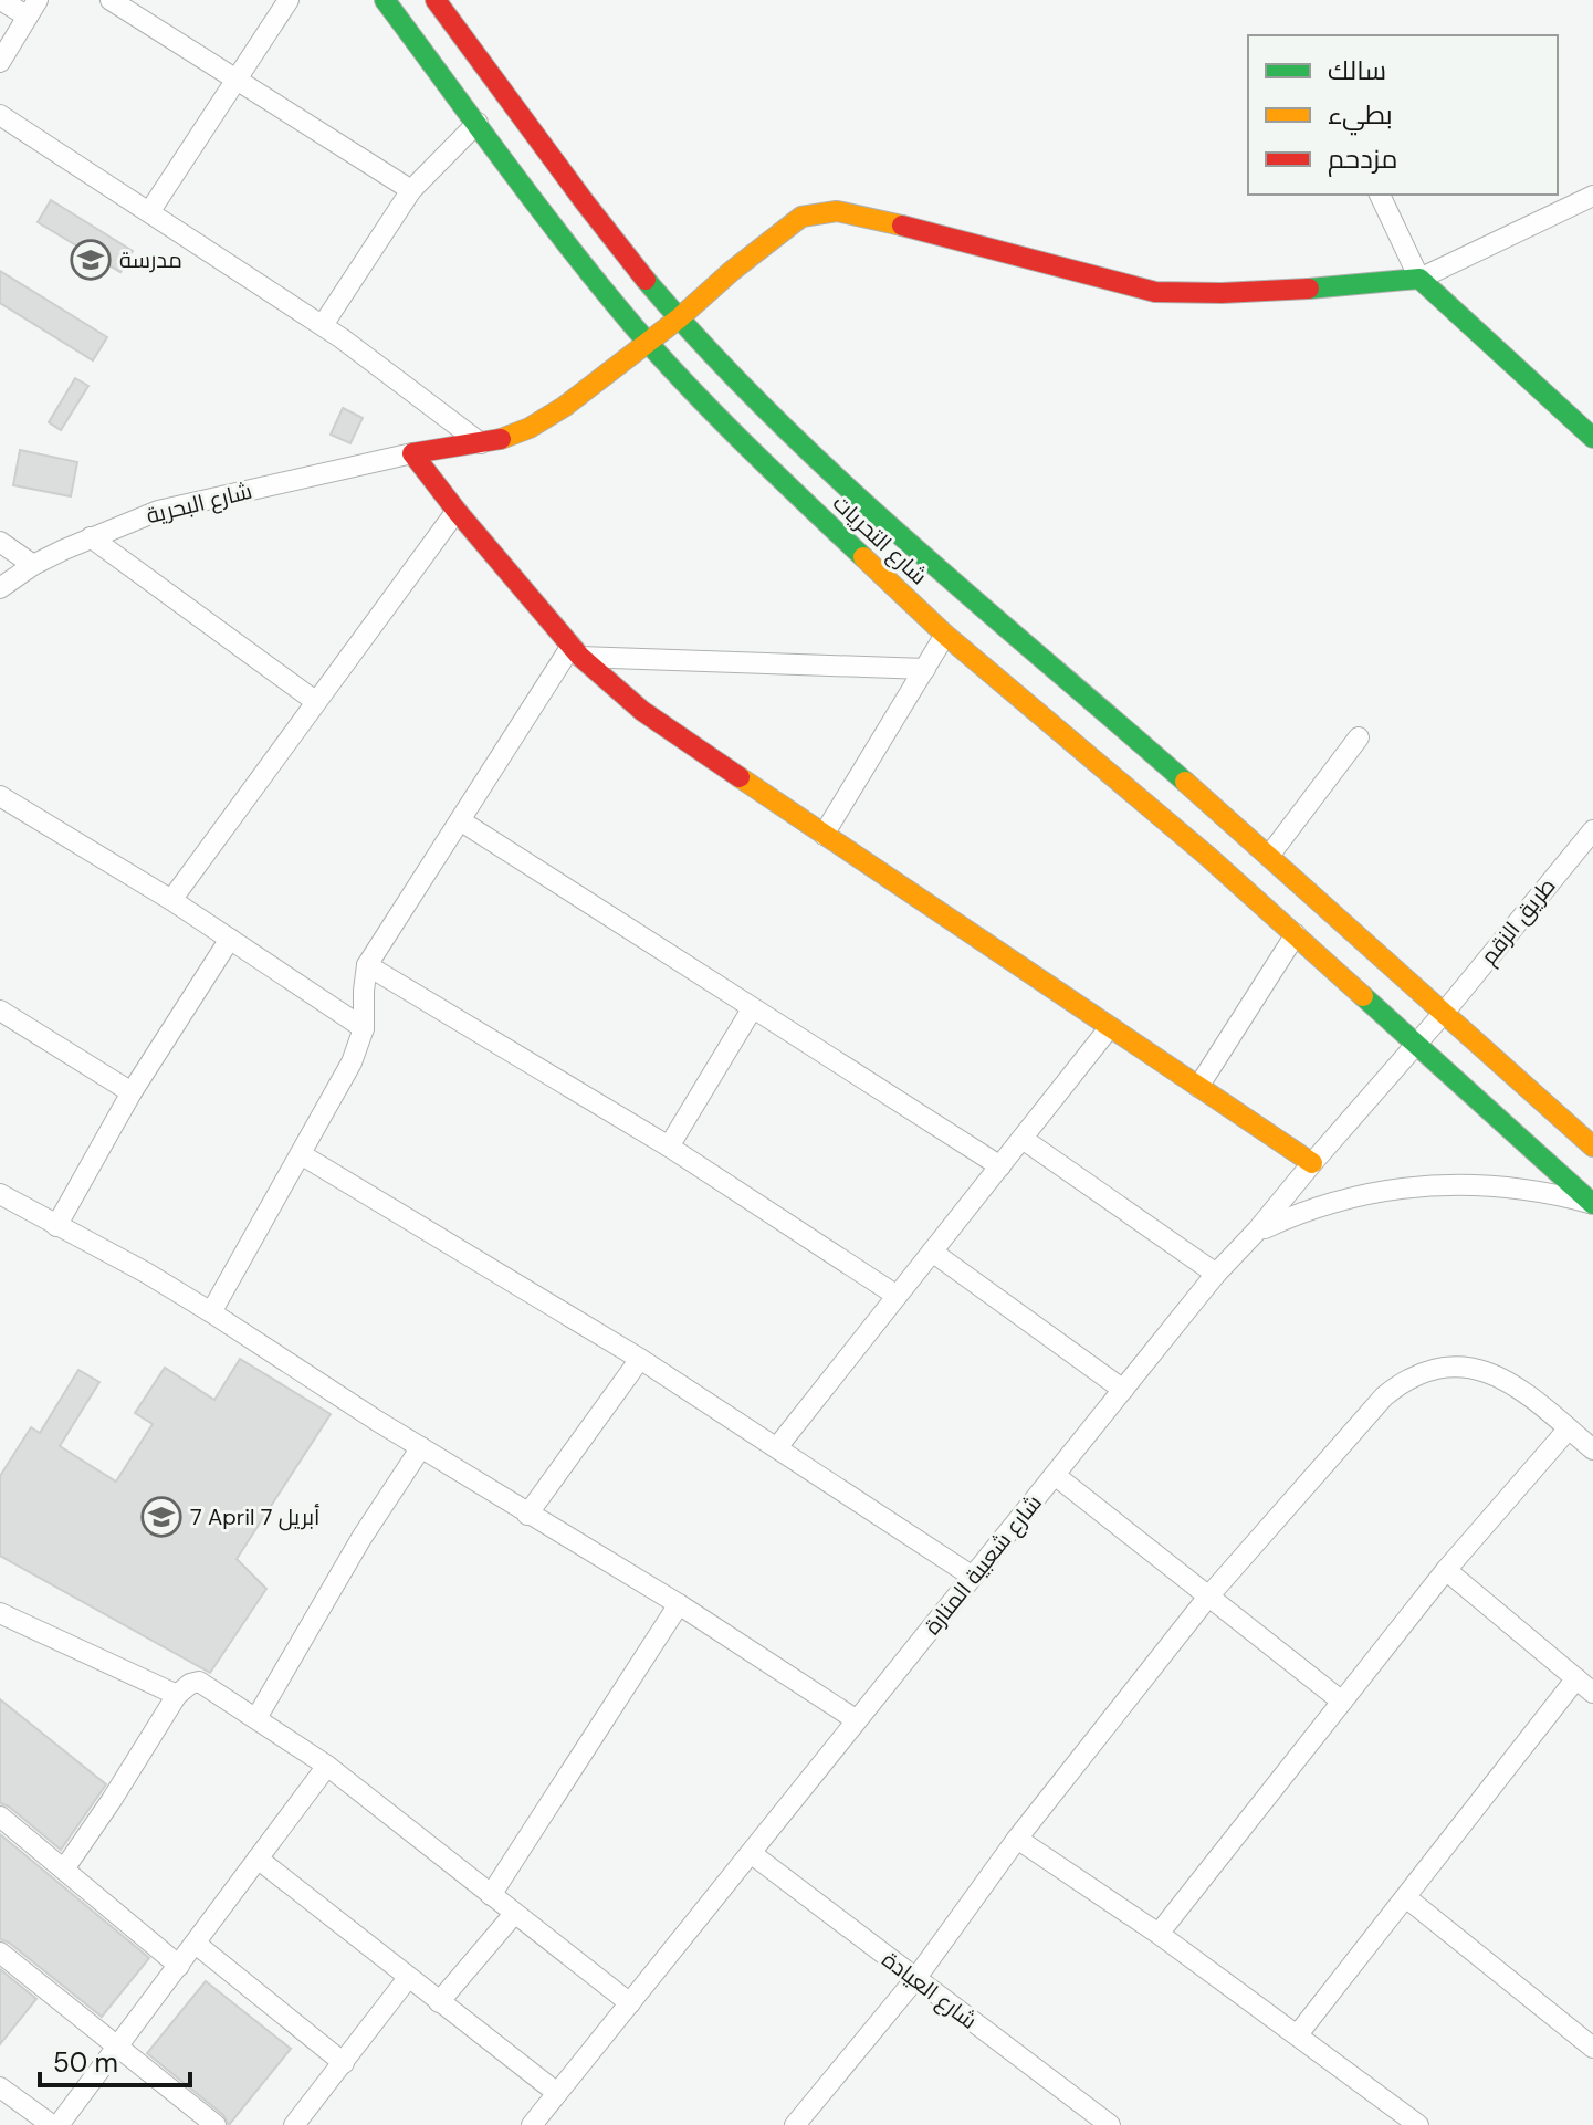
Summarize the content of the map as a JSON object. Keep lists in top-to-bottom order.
{
  "streets": {
    "main road": ["شارع التحريات"],
    "street": [
      "شارع البحرية",
      "طريق الزقم",
      "شارع شعبية المنارة",
      "شارع العيادة"
    ]
  },
  "crossings": [
    ["شارع التحريات", "طريق الزقم"],
    ["شارع التحريات", "شارع شعبية المنارة"],
    ["طريق الزقم", "شارع شعبية المنارة"],
    ["شارع شعبية المنارة", "شارع العيادة"]
  ],
  "places": {
    "school or university": ["مدرسة", "7 April 7 أبريل"]
  },
  "legend": ["سالك", "بطيء", "مزدحم"],
  "scale_bar": "50 m"
}
